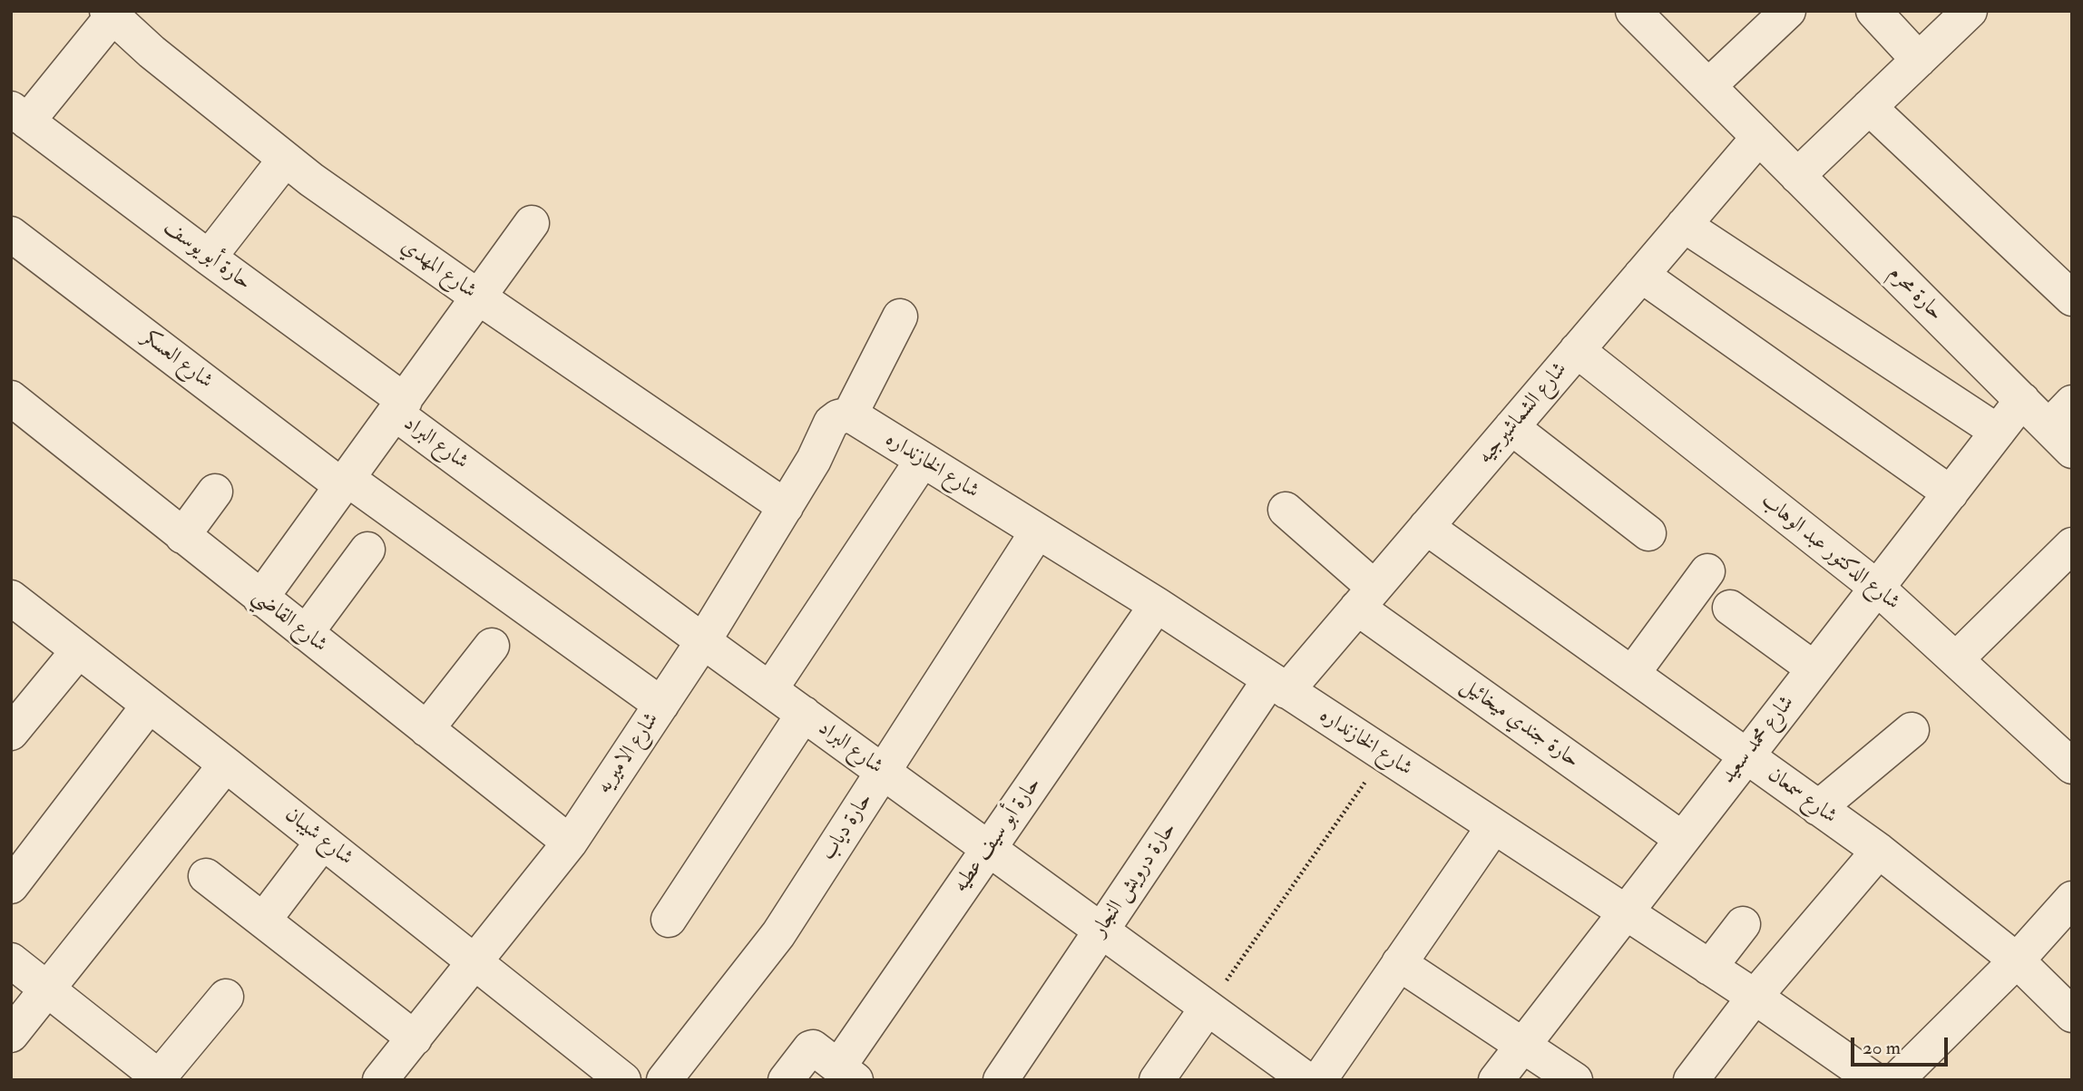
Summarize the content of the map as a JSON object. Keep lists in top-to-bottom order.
{
  "streets": {
    "street": [
      "حارة أبو يوسف",
      "شارع المهدي",
      "حارة محرم",
      "شارع العسكر",
      "شارع الشماشيرجيه",
      "شارع البراد",
      "شارع الخازنداره",
      "شارع الدكتور عبد الوهاب",
      "شارع القاضي",
      "حارة جندي ميخائيل",
      "شارع محمد سعيد",
      "شارع الاميريه",
      "شارع سمعان",
      "حارة دياب",
      "حارة أبو سيف عطيه",
      "شارع شيبان",
      "حارة درويش النجار"
    ]
  },
  "crossings": [
    ["حارة أبو يوسف", "شارع البراد"],
    ["شارع المهدي", "شارع الاميريه"],
    ["حارة محرم", "شارع الشماشيرجيه"],
    ["حارة محرم", "شارع محمد سعيد"],
    ["شارع العسكر", "شارع الاميريه"],
    ["شارع الشماشيرجيه", "شارع الخازنداره"],
    ["شارع الشماشيرجيه", "شارع الدكتور عبد الوهاب"],
    ["شارع الشماشيرجيه", "حارة جندي ميخائيل"],
    ["شارع الشماشيرجيه", "شارع سمعان"],
    ["شارع الشماشيرجيه", "حارة درويش النجار"],
    ["شارع البراد", "شارع الاميريه"],
    ["شارع البراد", "حارة دياب"],
    ["شارع البراد", "حارة أبو سيف عطيه"],
    ["شارع البراد", "حارة درويش النجار"],
    ["شارع الخازنداره", "شارع محمد سعيد"],
    ["شارع الخازنداره", "شارع الاميريه"],
    ["شارع الخازنداره", "حارة دياب"],
    ["شارع الخازنداره", "حارة أبو سيف عطيه"],
    ["شارع الخازنداره", "حارة درويش النجار"],
    ["شارع الدكتور عبد الوهاب", "شارع محمد سعيد"],
    ["شارع القاضي", "شارع الاميريه"],
    ["حارة جندي ميخائيل", "شارع محمد سعيد"],
    ["شارع محمد سعيد", "شارع سمعان"],
    ["شارع الاميريه", "شارع شيبان"]
  ],
  "scale_bar": "20 m"
}
